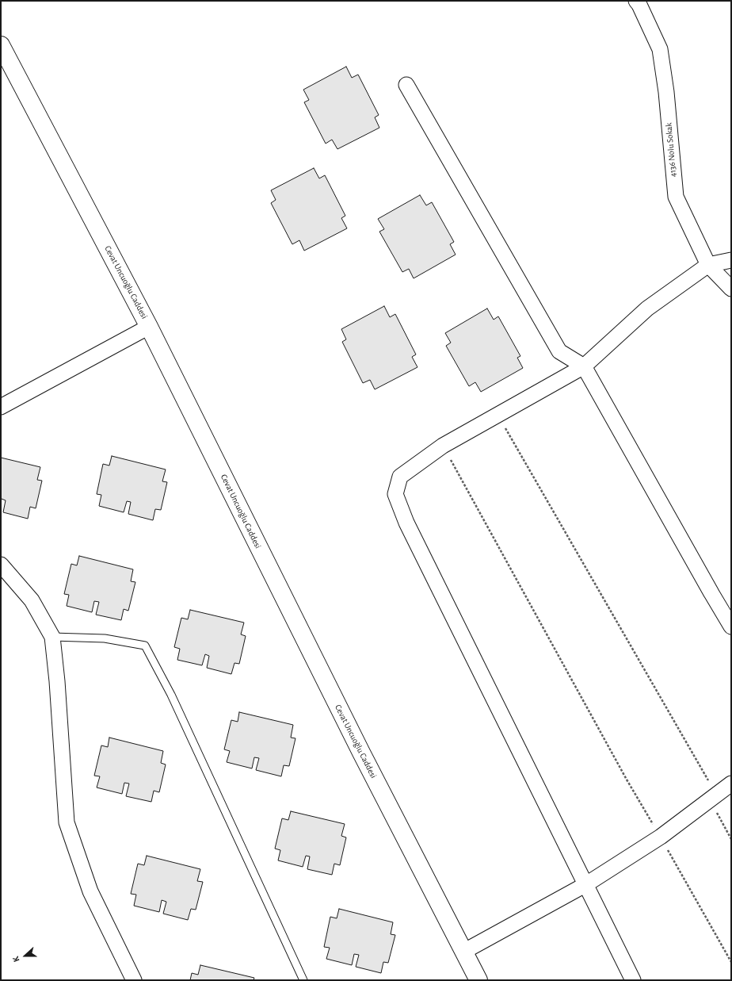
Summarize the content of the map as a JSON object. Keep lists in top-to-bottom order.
{
  "streets": {
    "street": ["4136 Nolu Sokak", "Cevat Uncuoğlu Caddesi"]
  },
  "north": "left"
}
